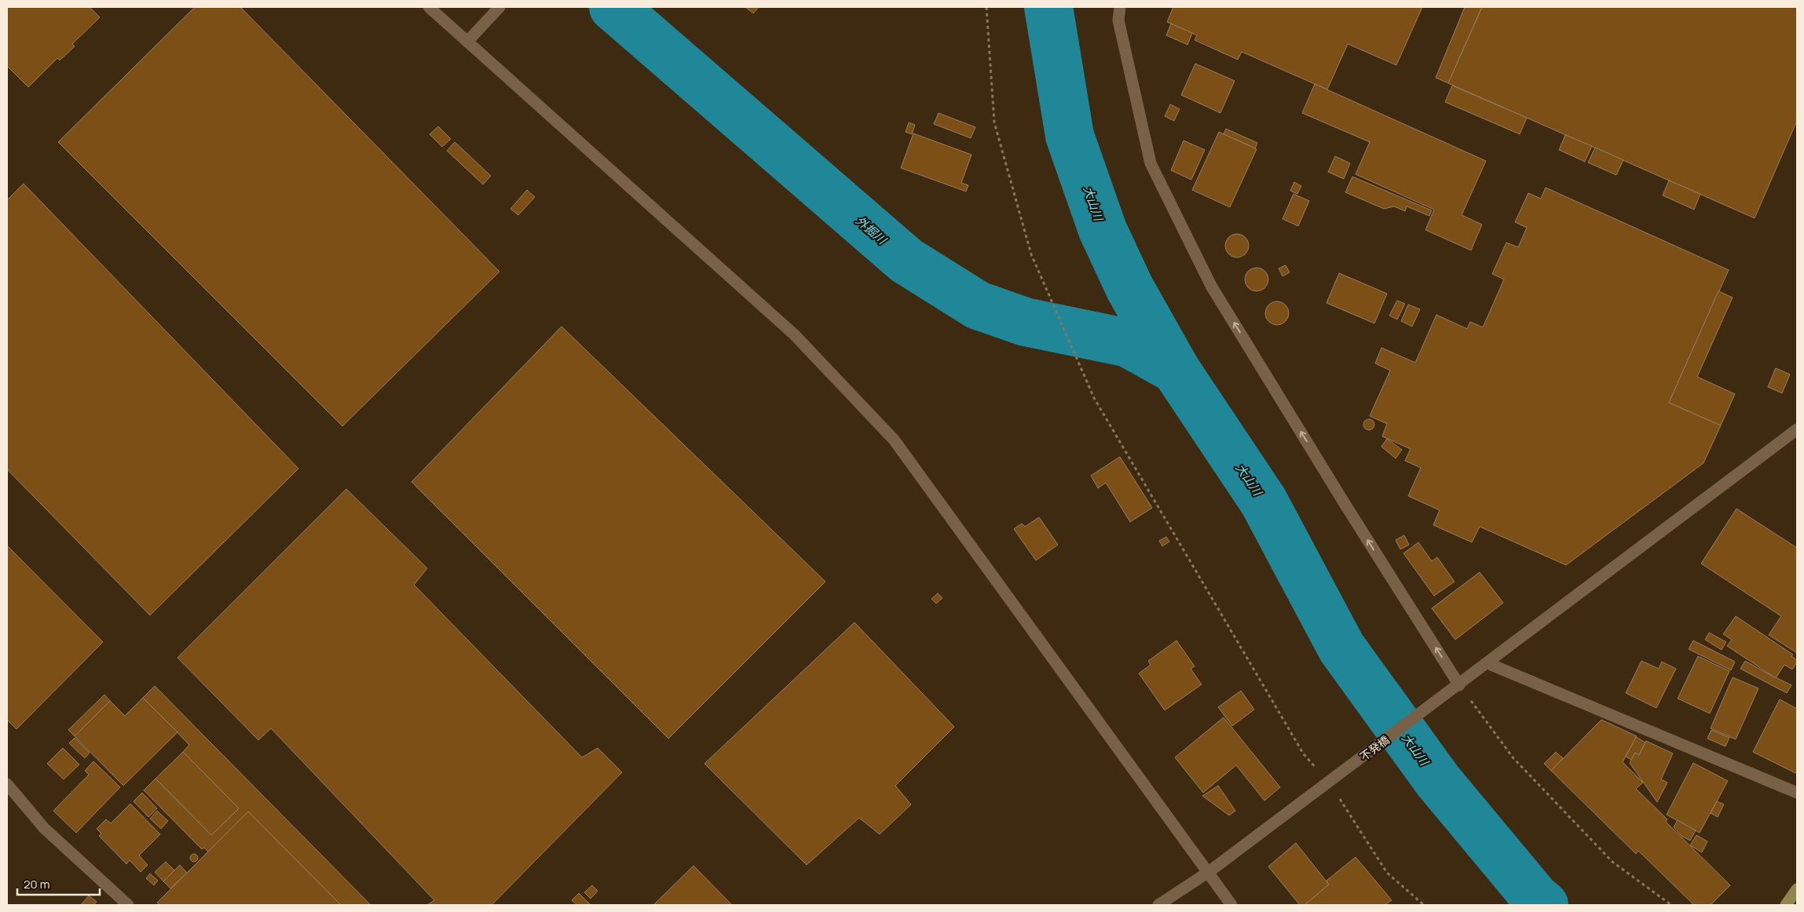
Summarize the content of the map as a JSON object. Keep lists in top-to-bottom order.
{
  "streets": {
    "street": ["不発橋"]
  },
  "water": ["大山川", "外掘川"],
  "scale_bar": "20 m"
}
